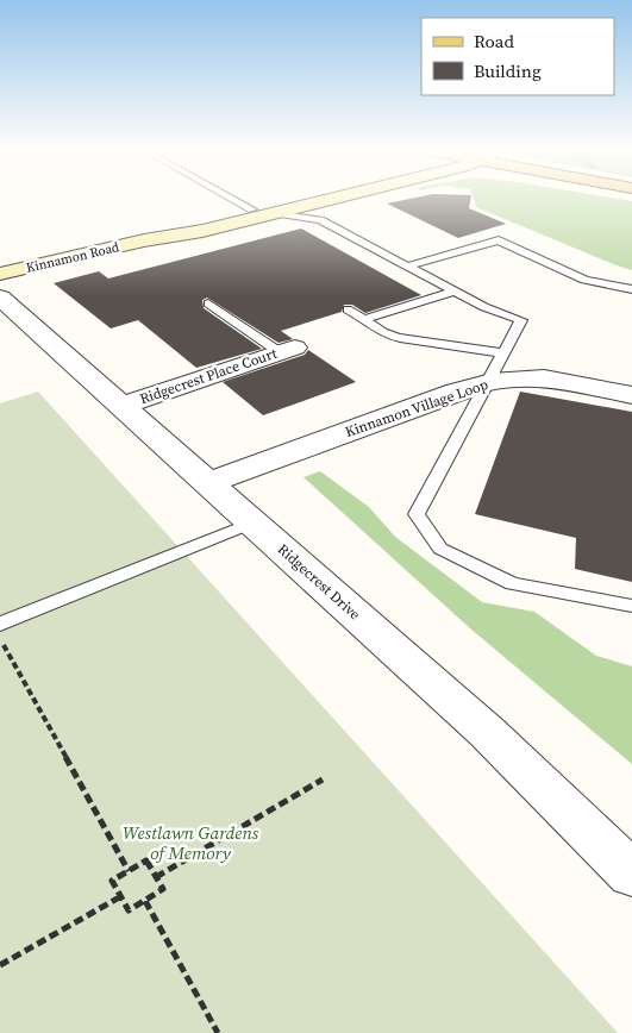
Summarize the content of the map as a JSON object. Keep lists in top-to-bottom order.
{
  "streets": {
    "main road": ["Kinnamon Road"],
    "street": ["Ridgecrest Place Court", "Kinnamon Village Loop", "Ridgecrest Drive"]
  },
  "crossings": [
    ["Ridgecrest Place Court", "Ridgecrest Drive"],
    ["Kinnamon Village Loop", "Ridgecrest Drive"]
  ],
  "parks": ["Westlawn Gardens of Memory"],
  "legend": ["Road", "Building"]
}
